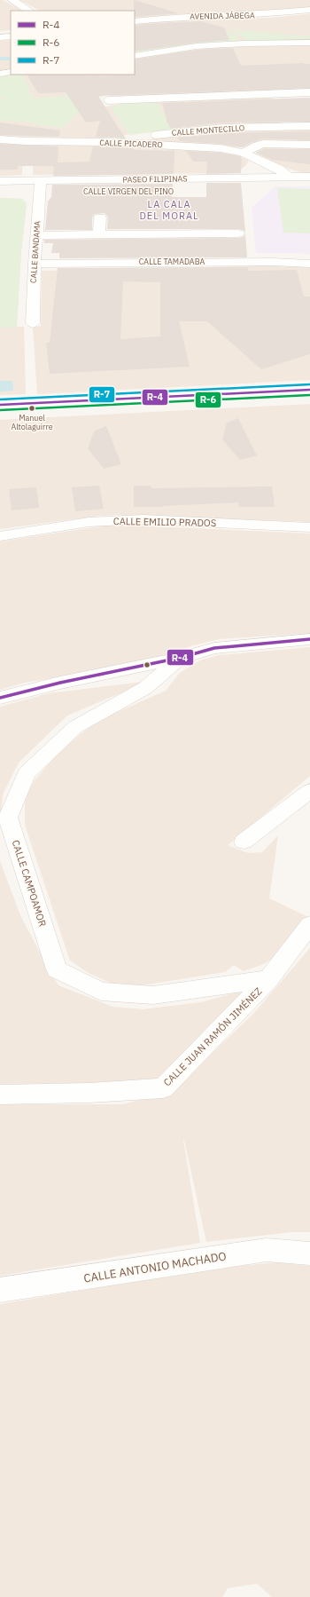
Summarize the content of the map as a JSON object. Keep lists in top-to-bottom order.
{
  "streets": {
    "street": [
      "AVENIDA JÁBEGA",
      "CALLE MONTECILLO",
      "CALLE PICADERO",
      "CALLE VIRGEN DEL PINO",
      "CALLE BANDAMA",
      "CALLE TAMADABA",
      "CALLE EMILIO PRADOS",
      "CALLE CAMPOAMOR",
      "CALLE JUAN RAMÓN JIMÉNEZ",
      "CALLE ANTONIO MACHADO"
    ]
  },
  "crossings": [
    ["CALLE MONTECILLO", "CALLE PICADERO"],
    ["CALLE BANDAMA", "CALLE TAMADABA"],
    ["CALLE CAMPOAMOR", "CALLE JUAN RAMÓN JIMÉNEZ"]
  ],
  "districts": ["LA CALA DEL MORAL"],
  "places": ["Manuel Altolaguirre"],
  "lines": ["transit line R-7", "transit line R-4", "transit line R-6"],
  "legend": ["R-4", "R-6", "R-7"]
}
